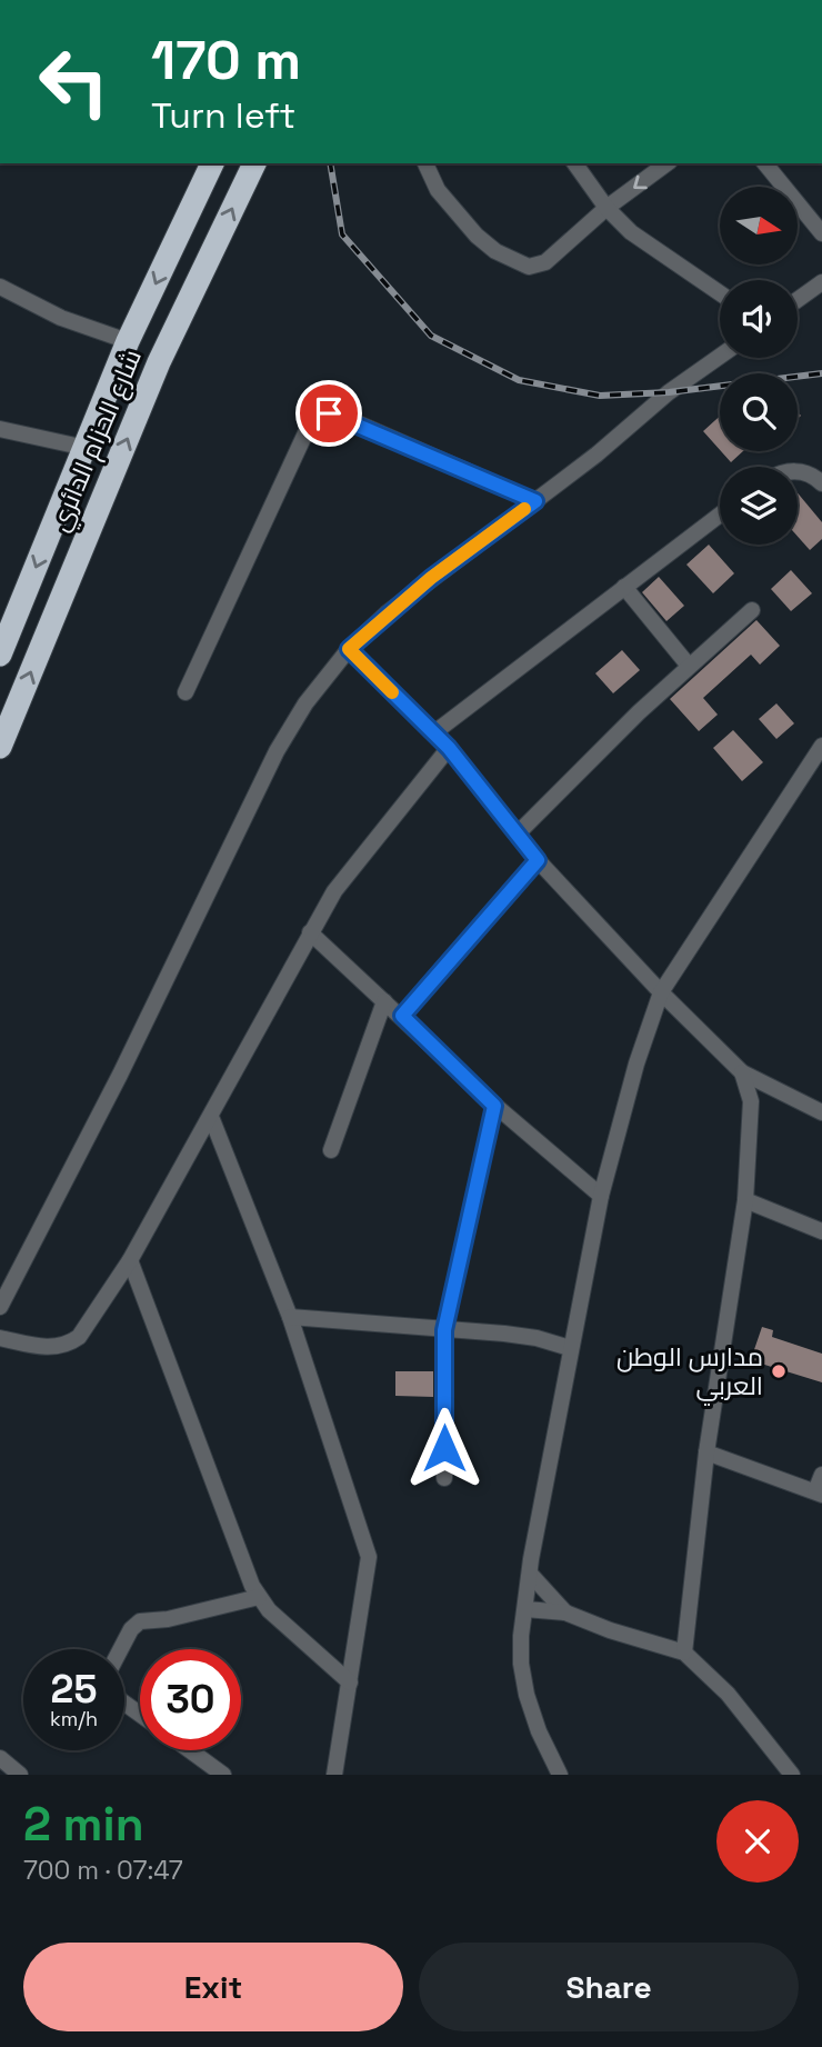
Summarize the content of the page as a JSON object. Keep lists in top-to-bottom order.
{
  "streets": {
    "highway": ["شارع الحزام الدائري"]
  },
  "places": ["مدارس الوطن العربي"],
  "north": "right",
  "page": {
    "turn": ["170 m", "Turn left"],
    "speed": "25 km/h",
    "limit": "30",
    "heading": ["2 min", "700 m · 07:47"],
    "buttons": ["Exit", "Share"]
  }
}
